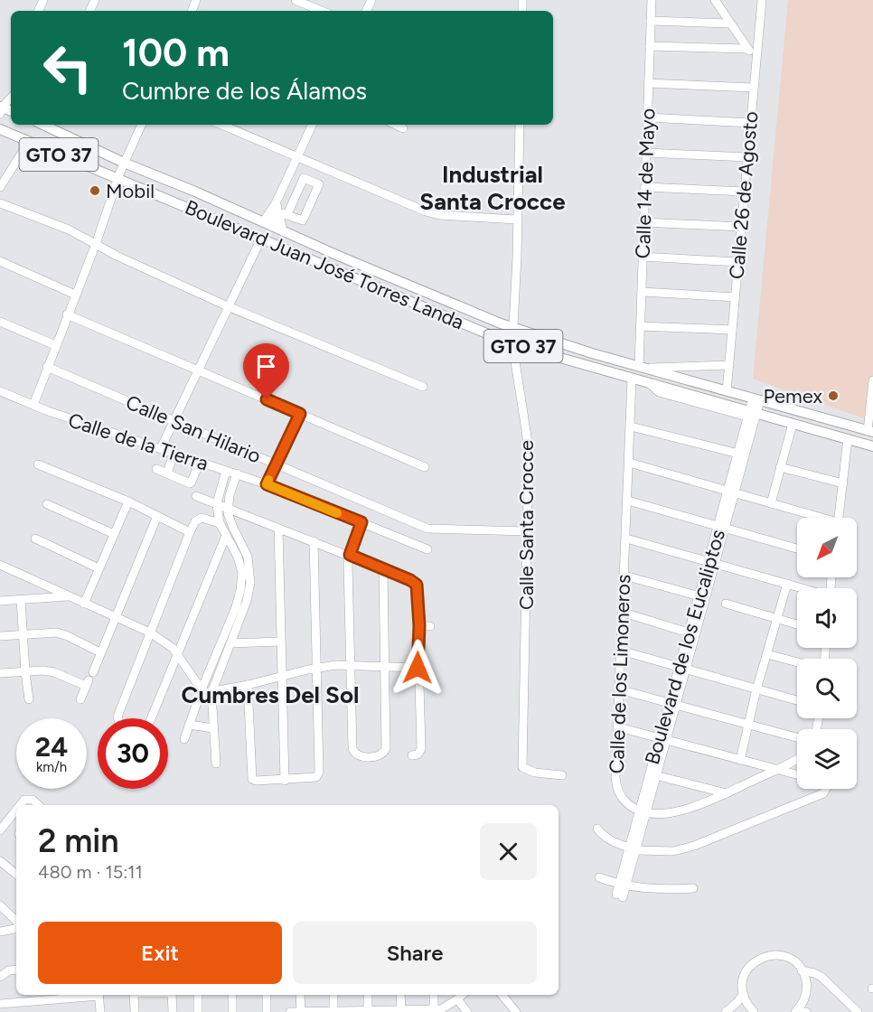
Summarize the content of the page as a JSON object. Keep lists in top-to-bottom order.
{
  "streets": {
    "main road": ["GTO 37", "Boulevard Juan José Torres Landa"],
    "street": [
      "Calle 14 de Mayo",
      "Calle 26 de Agosto",
      "Calle San Hilario",
      "Calle de la Tierra",
      "Calle Santa Crocce",
      "Boulevard de los Eucaliptos",
      "Calle de los Limoneros"
    ]
  },
  "crossings": [
    ["Calle 14 de Mayo", "Boulevard Juan José Torres Landa"],
    ["Calle 26 de Agosto", "Boulevard Juan José Torres Landa"],
    ["Boulevard Juan José Torres Landa", "Calle Santa Crocce"],
    ["Boulevard Juan José Torres Landa", "Boulevard de los Eucaliptos"],
    ["Boulevard Juan José Torres Landa", "Calle de los Limoneros"],
    ["Calle San Hilario", "Calle Santa Crocce"],
    ["Boulevard de los Eucaliptos", "Calle de los Limoneros"]
  ],
  "districts": ["Industrial Santa Crocce", "Cumbres Del Sol"],
  "places": ["Mobil", "Pemex"],
  "north": "bottom left",
  "page": {
    "turn": ["100 m", "Cumbre de los Álamos"],
    "speed": "24 km/h",
    "limit": "30",
    "heading": ["2 min", "480 m · 15:11"],
    "buttons": ["Exit", "Share"]
  }
}
